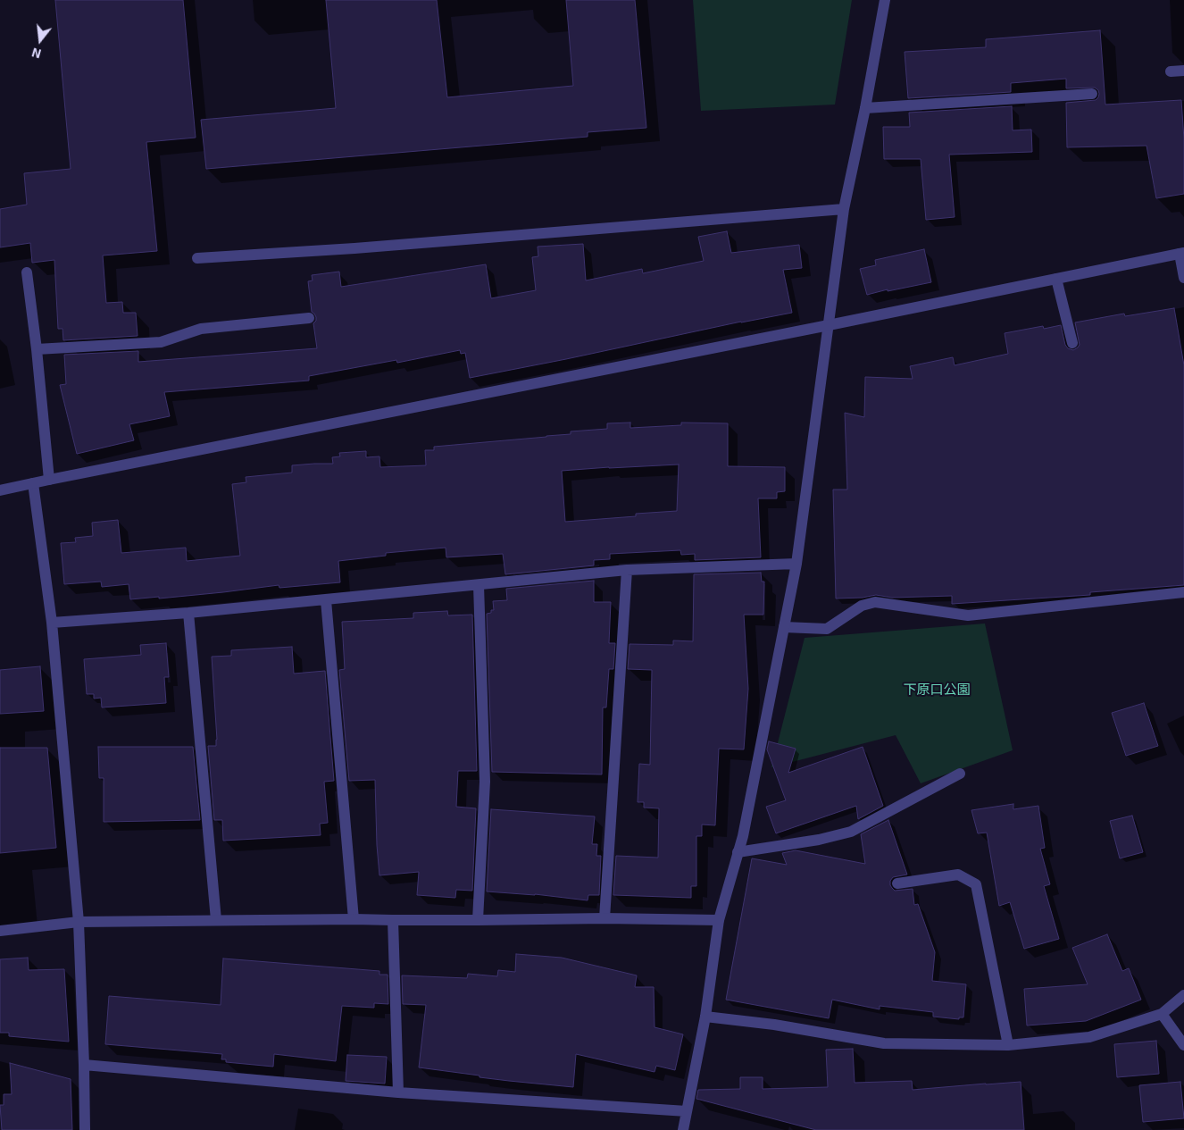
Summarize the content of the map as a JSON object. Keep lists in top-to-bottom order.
{
  "parks": ["下原口公園"],
  "north": "bottom"
}
